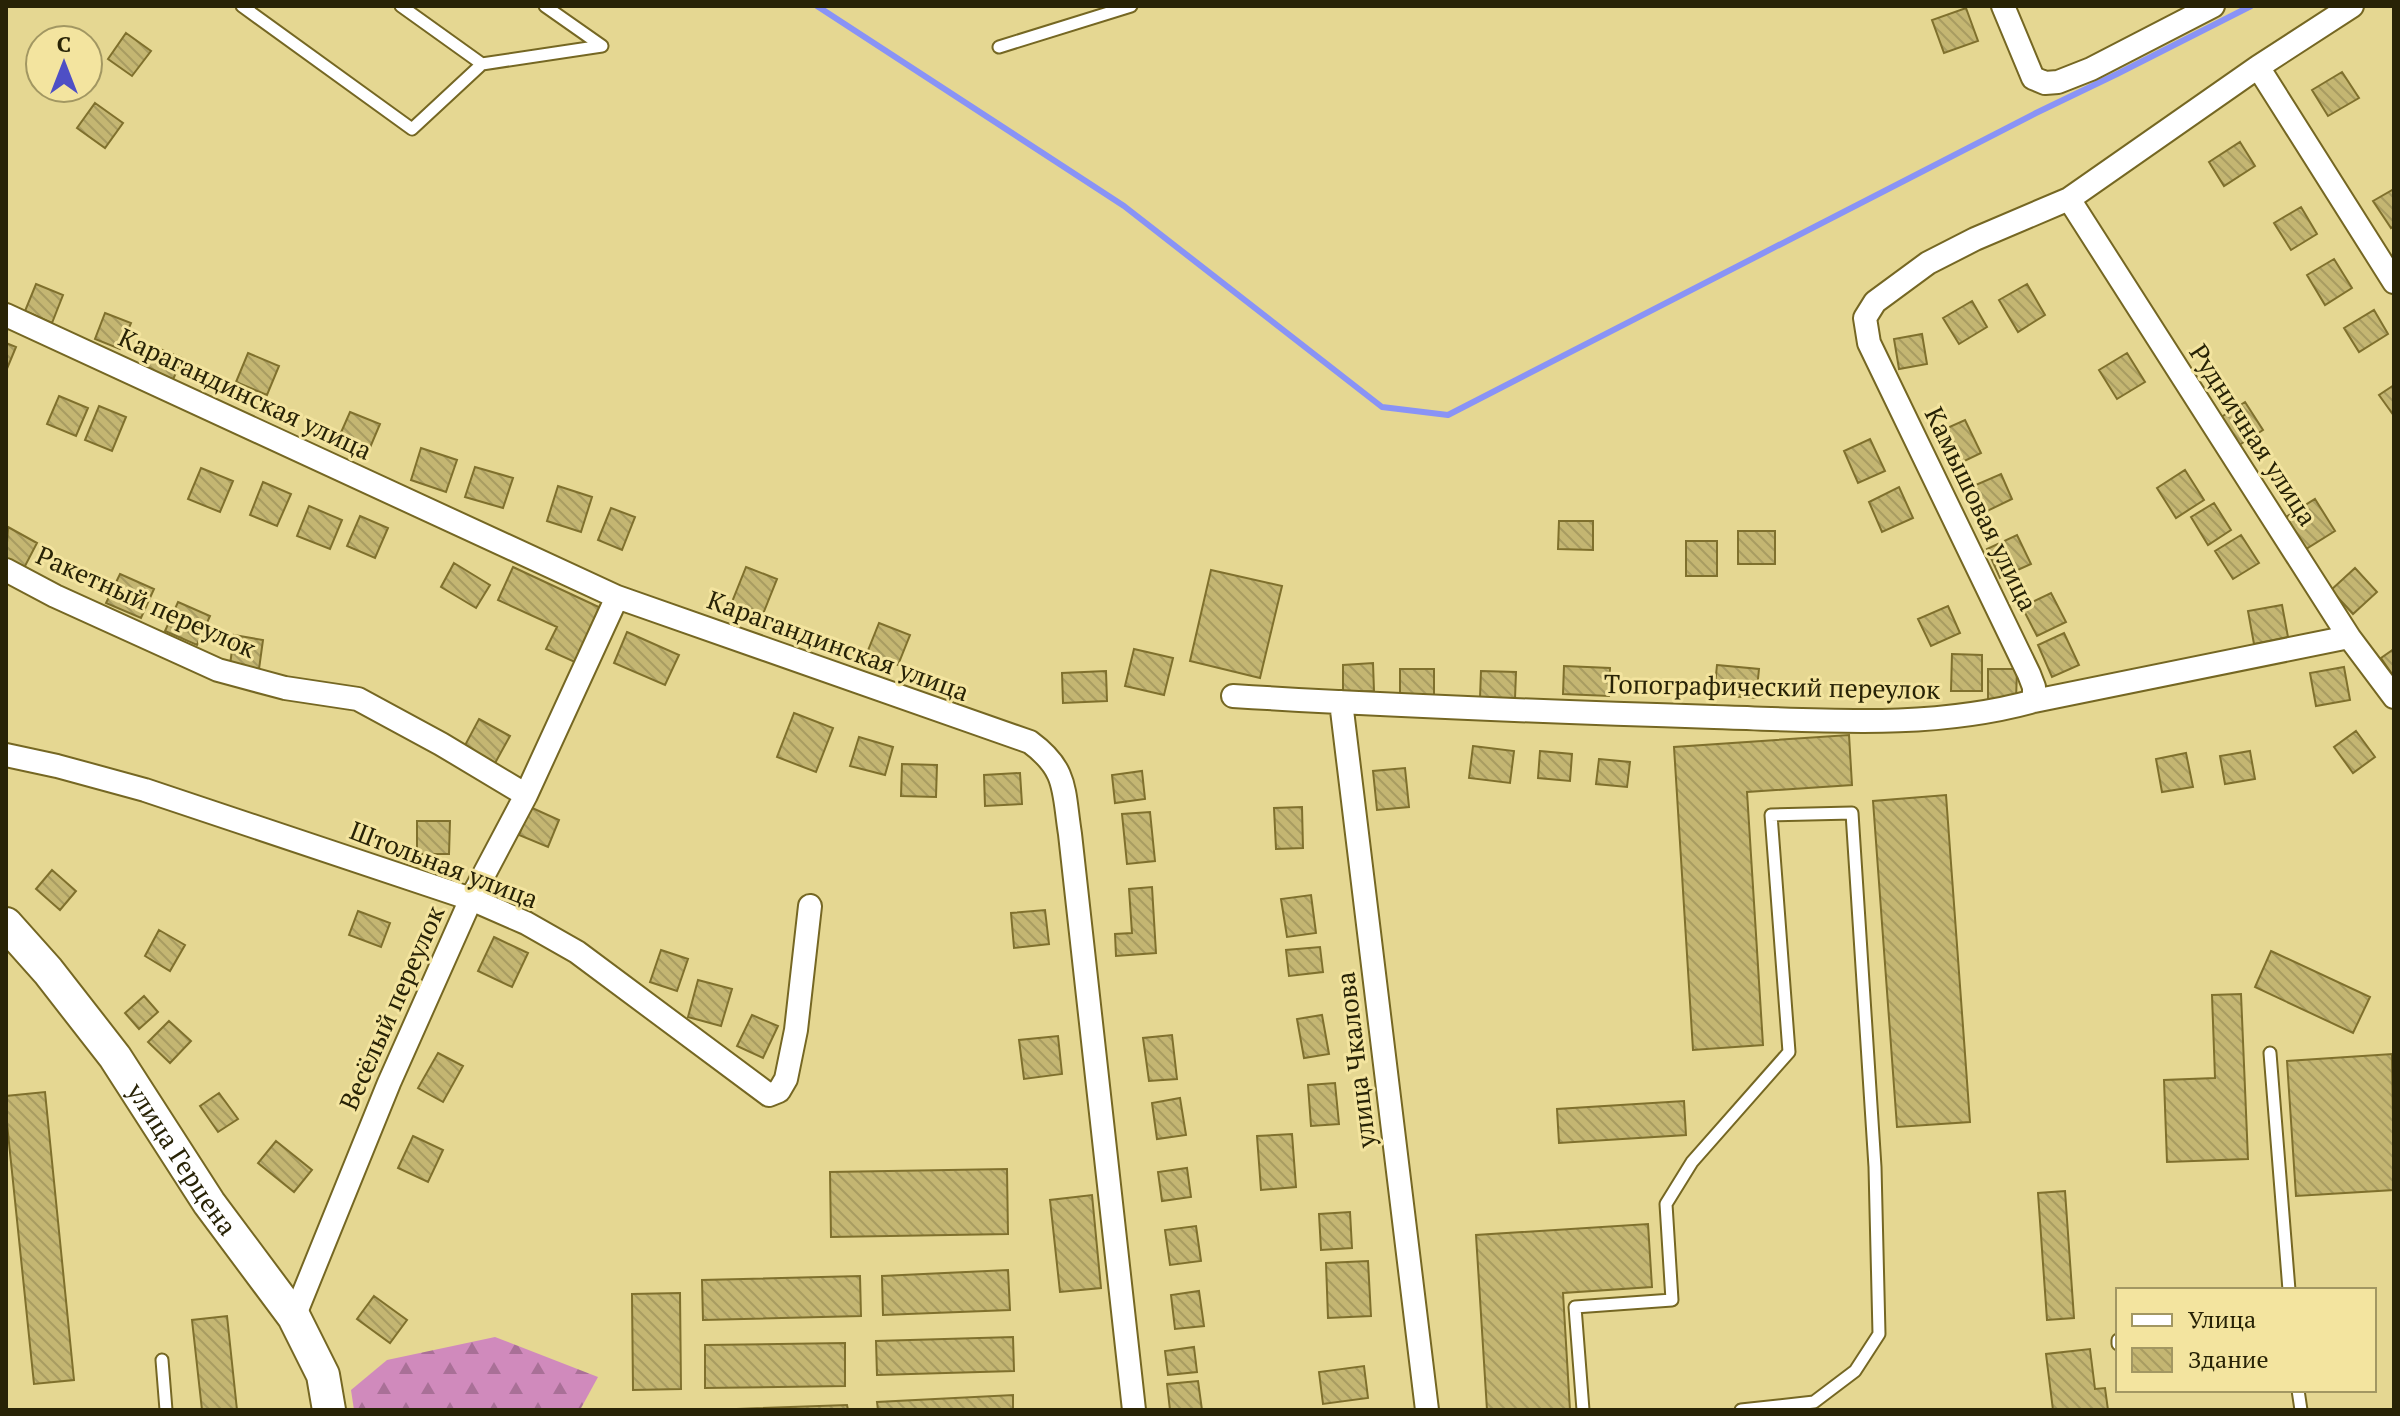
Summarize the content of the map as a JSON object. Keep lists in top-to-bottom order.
{
  "streets": {
    "main road": ["улица Герцена"],
    "street": [
      "Карагандинская улица",
      "Рудничная улица",
      "Камышовая улица",
      "Ракетный переулок",
      "Топографический переулок",
      "Штольная улица",
      "Весёлый переулок",
      "улица Чкалова"
    ]
  },
  "crossings": [
    ["Карагандинская улица", "Весёлый переулок"],
    ["Рудничная улица", "Камышовая улица"],
    ["Рудничная улица", "Топографический переулок"],
    ["Камышовая улица", "Топографический переулок"],
    ["Ракетный переулок", "Весёлый переулок"],
    ["Топографический переулок", "улица Чкалова"],
    ["Штольная улица", "Весёлый переулок"],
    ["Весёлый переулок", "улица Герцена"]
  ],
  "legend": ["Улица", "Здание"],
  "north": "top"
}
